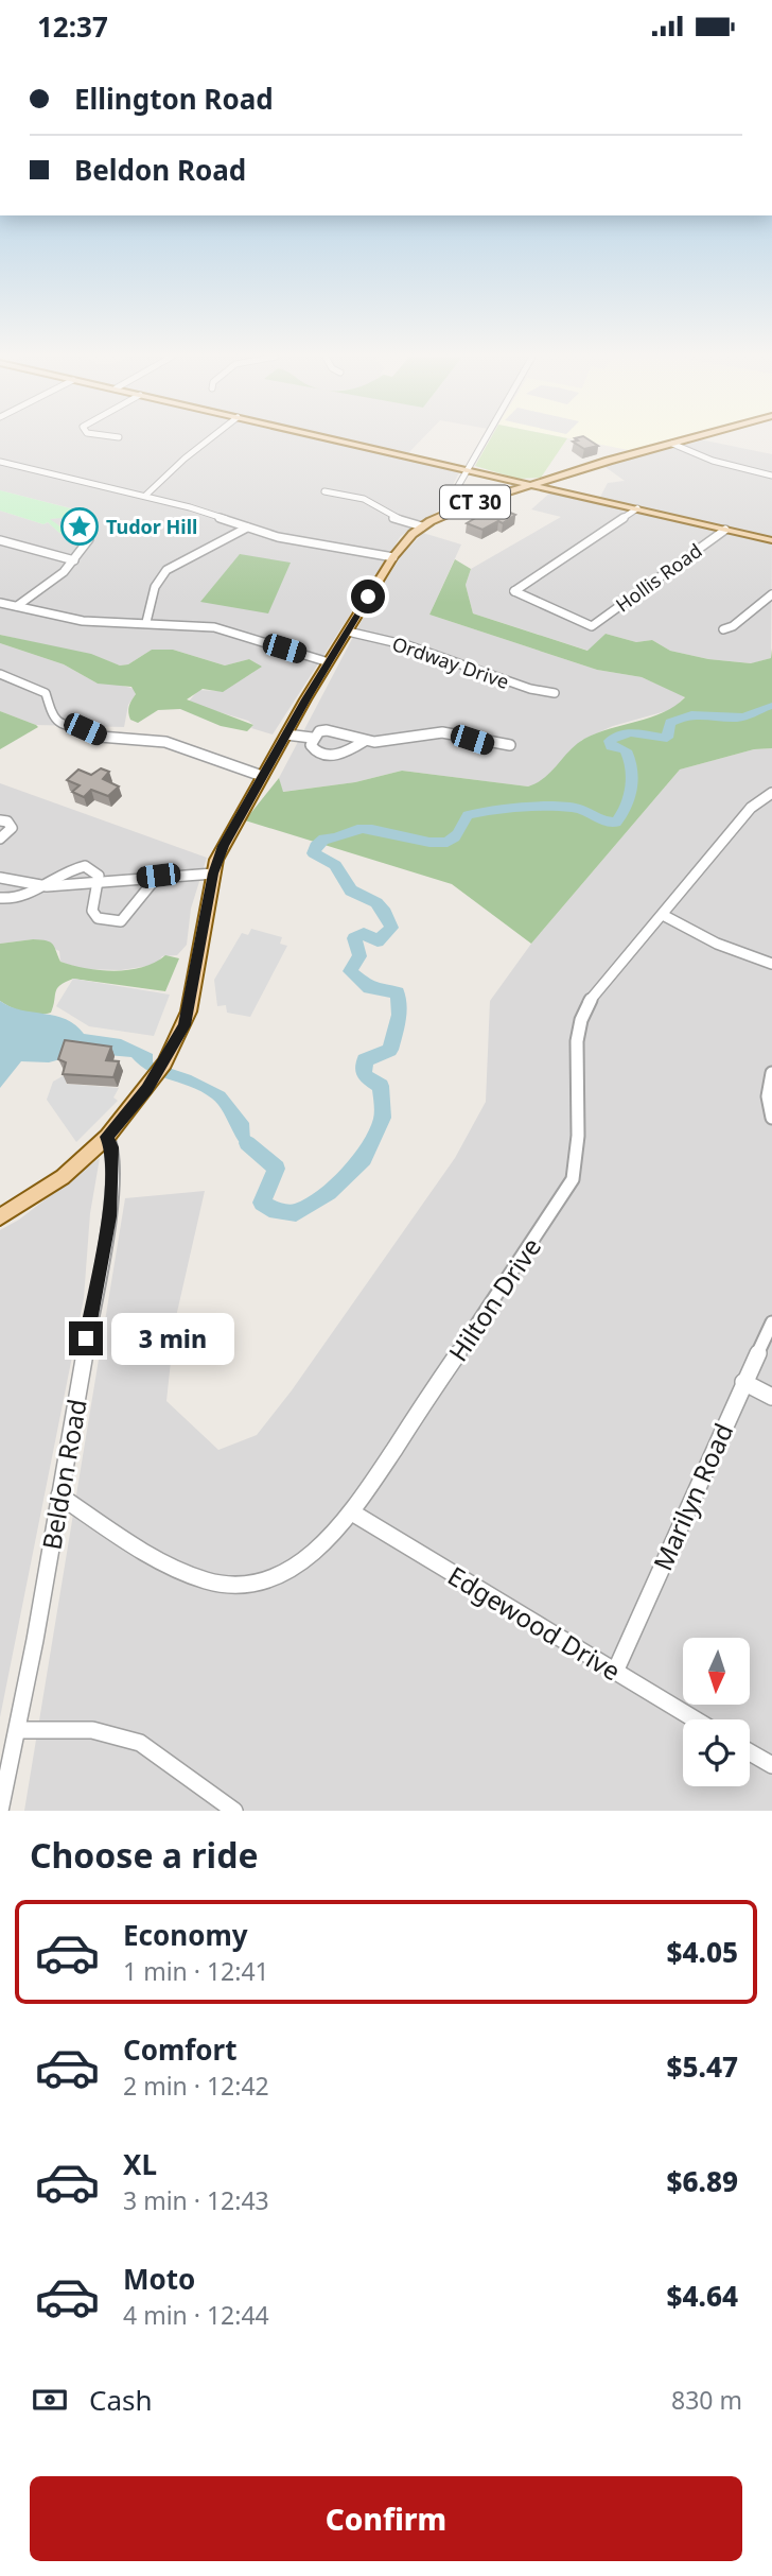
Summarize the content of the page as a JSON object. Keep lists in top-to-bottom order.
{
  "streets": {
    "main road": ["CT 30"],
    "street": [
      "Hollis Road",
      "Ordway Drive",
      "Hilton Drive",
      "Beldon Road",
      "Marilyn Road",
      "Edgewood Drive"
    ]
  },
  "crossings": [
    ["CT 30", "Ordway Drive"],
    ["CT 30", "Beldon Road"],
    ["Hilton Drive", "Beldon Road"],
    ["Hilton Drive", "Edgewood Drive"],
    ["Marilyn Road", "Edgewood Drive"]
  ],
  "places": {
    "place": ["Tudor Hill"]
  },
  "north": "bottom",
  "page": {
    "status": "12:37",
    "banner": ["Ellington Road", "Beldon Road"],
    "bubble": "3 min",
    "heading": "Choose a ride",
    "list": [
      {
        "name": "Economy",
        "note": "1 min · 12:41",
        "value": "$4.05"
      },
      {
        "name": "Comfort",
        "note": "2 min · 12:42",
        "value": "$5.47"
      },
      {
        "name": "XL",
        "note": "3 min · 12:43",
        "value": "$6.89"
      },
      {
        "name": "Moto",
        "note": "4 min · 12:44",
        "value": "$4.64"
      }
    ],
    "pay": ["Cash", "830 m"],
    "buttons": "Confirm"
  }
}
